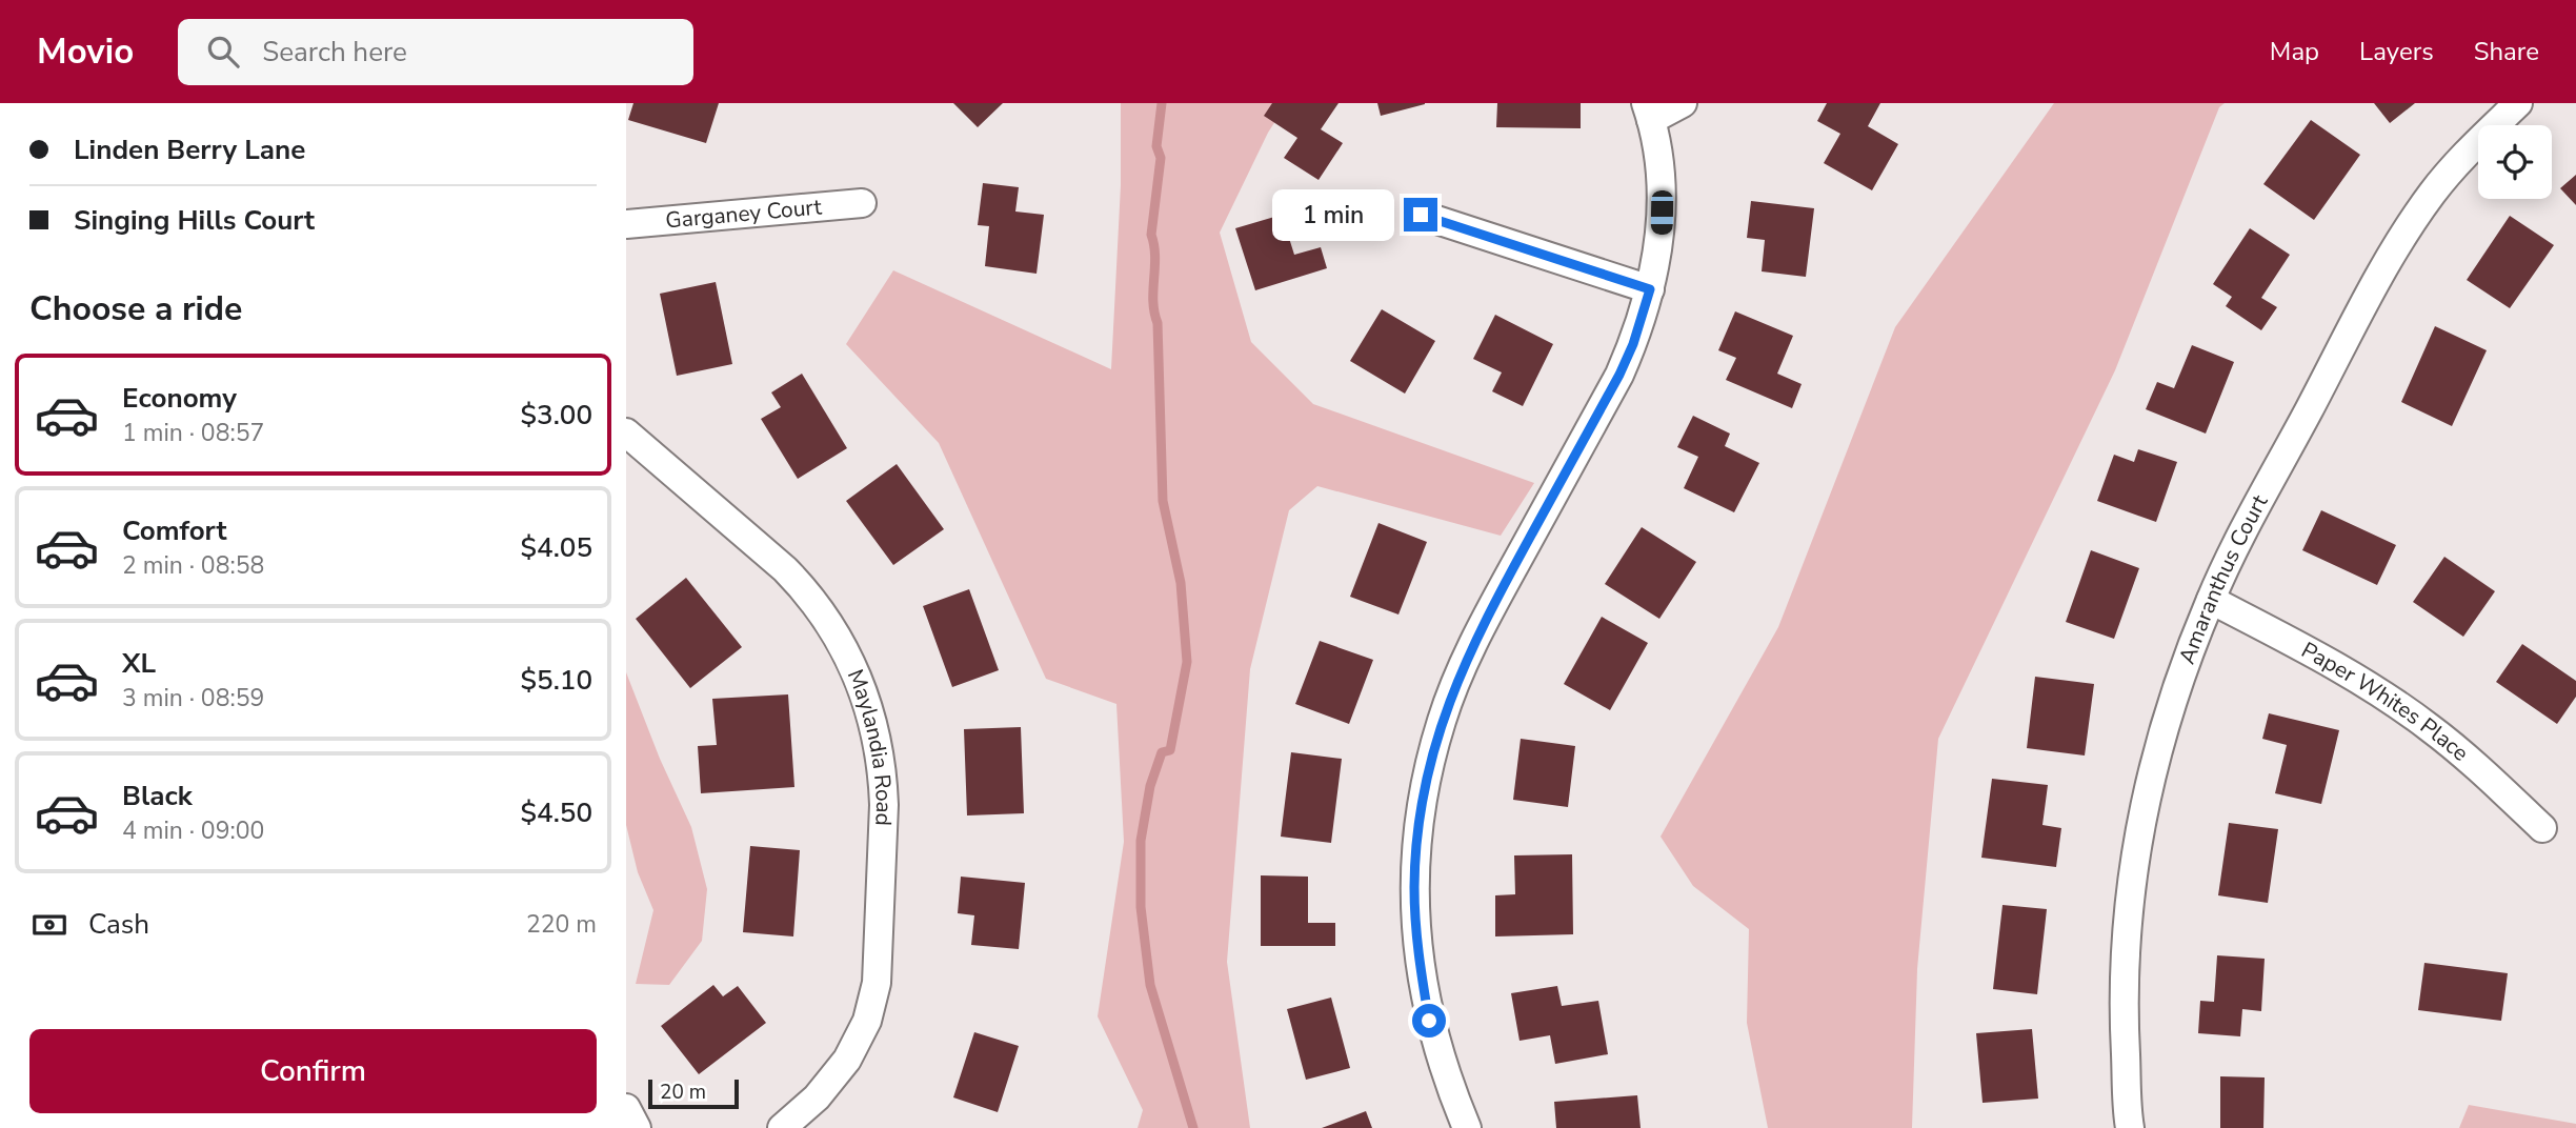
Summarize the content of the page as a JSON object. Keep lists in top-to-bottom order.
{
  "streets": {
    "street": [
      "Garganey Court",
      "Amaranthus Court",
      "Paper Whites Place",
      "Maylandia Road"
    ]
  },
  "crossings": [
    ["Amaranthus Court", "Paper Whites Place"]
  ],
  "scale_bar": "20 m",
  "page": {
    "header": "Movio",
    "search": "Search here",
    "nav": ["Map", "Layers", "Share"],
    "banner": ["Linden Berry Lane", "Singing Hills Court"],
    "bubble": "1 min",
    "heading": "Choose a ride",
    "list": [
      {
        "name": "Economy",
        "note": "1 min · 08:57",
        "value": "$3.00"
      },
      {
        "name": "Comfort",
        "note": "2 min · 08:58",
        "value": "$4.05"
      },
      {
        "name": "XL",
        "note": "3 min · 08:59",
        "value": "$5.10"
      },
      {
        "name": "Black",
        "note": "4 min · 09:00",
        "value": "$4.50"
      }
    ],
    "pay": ["Cash", "220 m"],
    "buttons": "Confirm",
    "scale": "20 m"
  }
}
